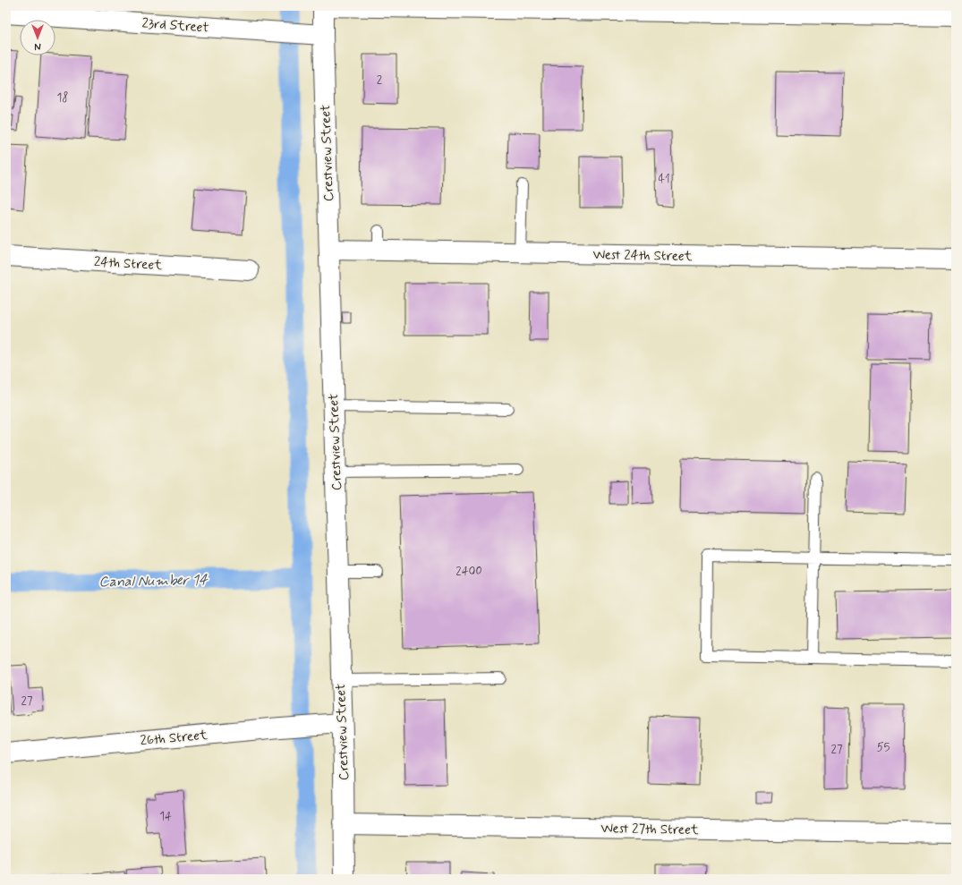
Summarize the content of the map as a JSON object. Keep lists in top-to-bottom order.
{
  "streets": {
    "street": [
      "23rd Street",
      "Crestview Street",
      "West 24th Street",
      "24th Street",
      "26th Street",
      "West 27th Street"
    ]
  },
  "crossings": [
    ["23rd Street", "Crestview Street"],
    ["Crestview Street", "West 24th Street"],
    ["Crestview Street", "26th Street"],
    ["Crestview Street", "West 27th Street"]
  ],
  "water": ["Canal Number 14"],
  "house_numbers": [
    "2",
    "18",
    "41",
    "2400",
    "27",
    "55",
    "27",
    "14"
  ],
  "north": "bottom"
}
